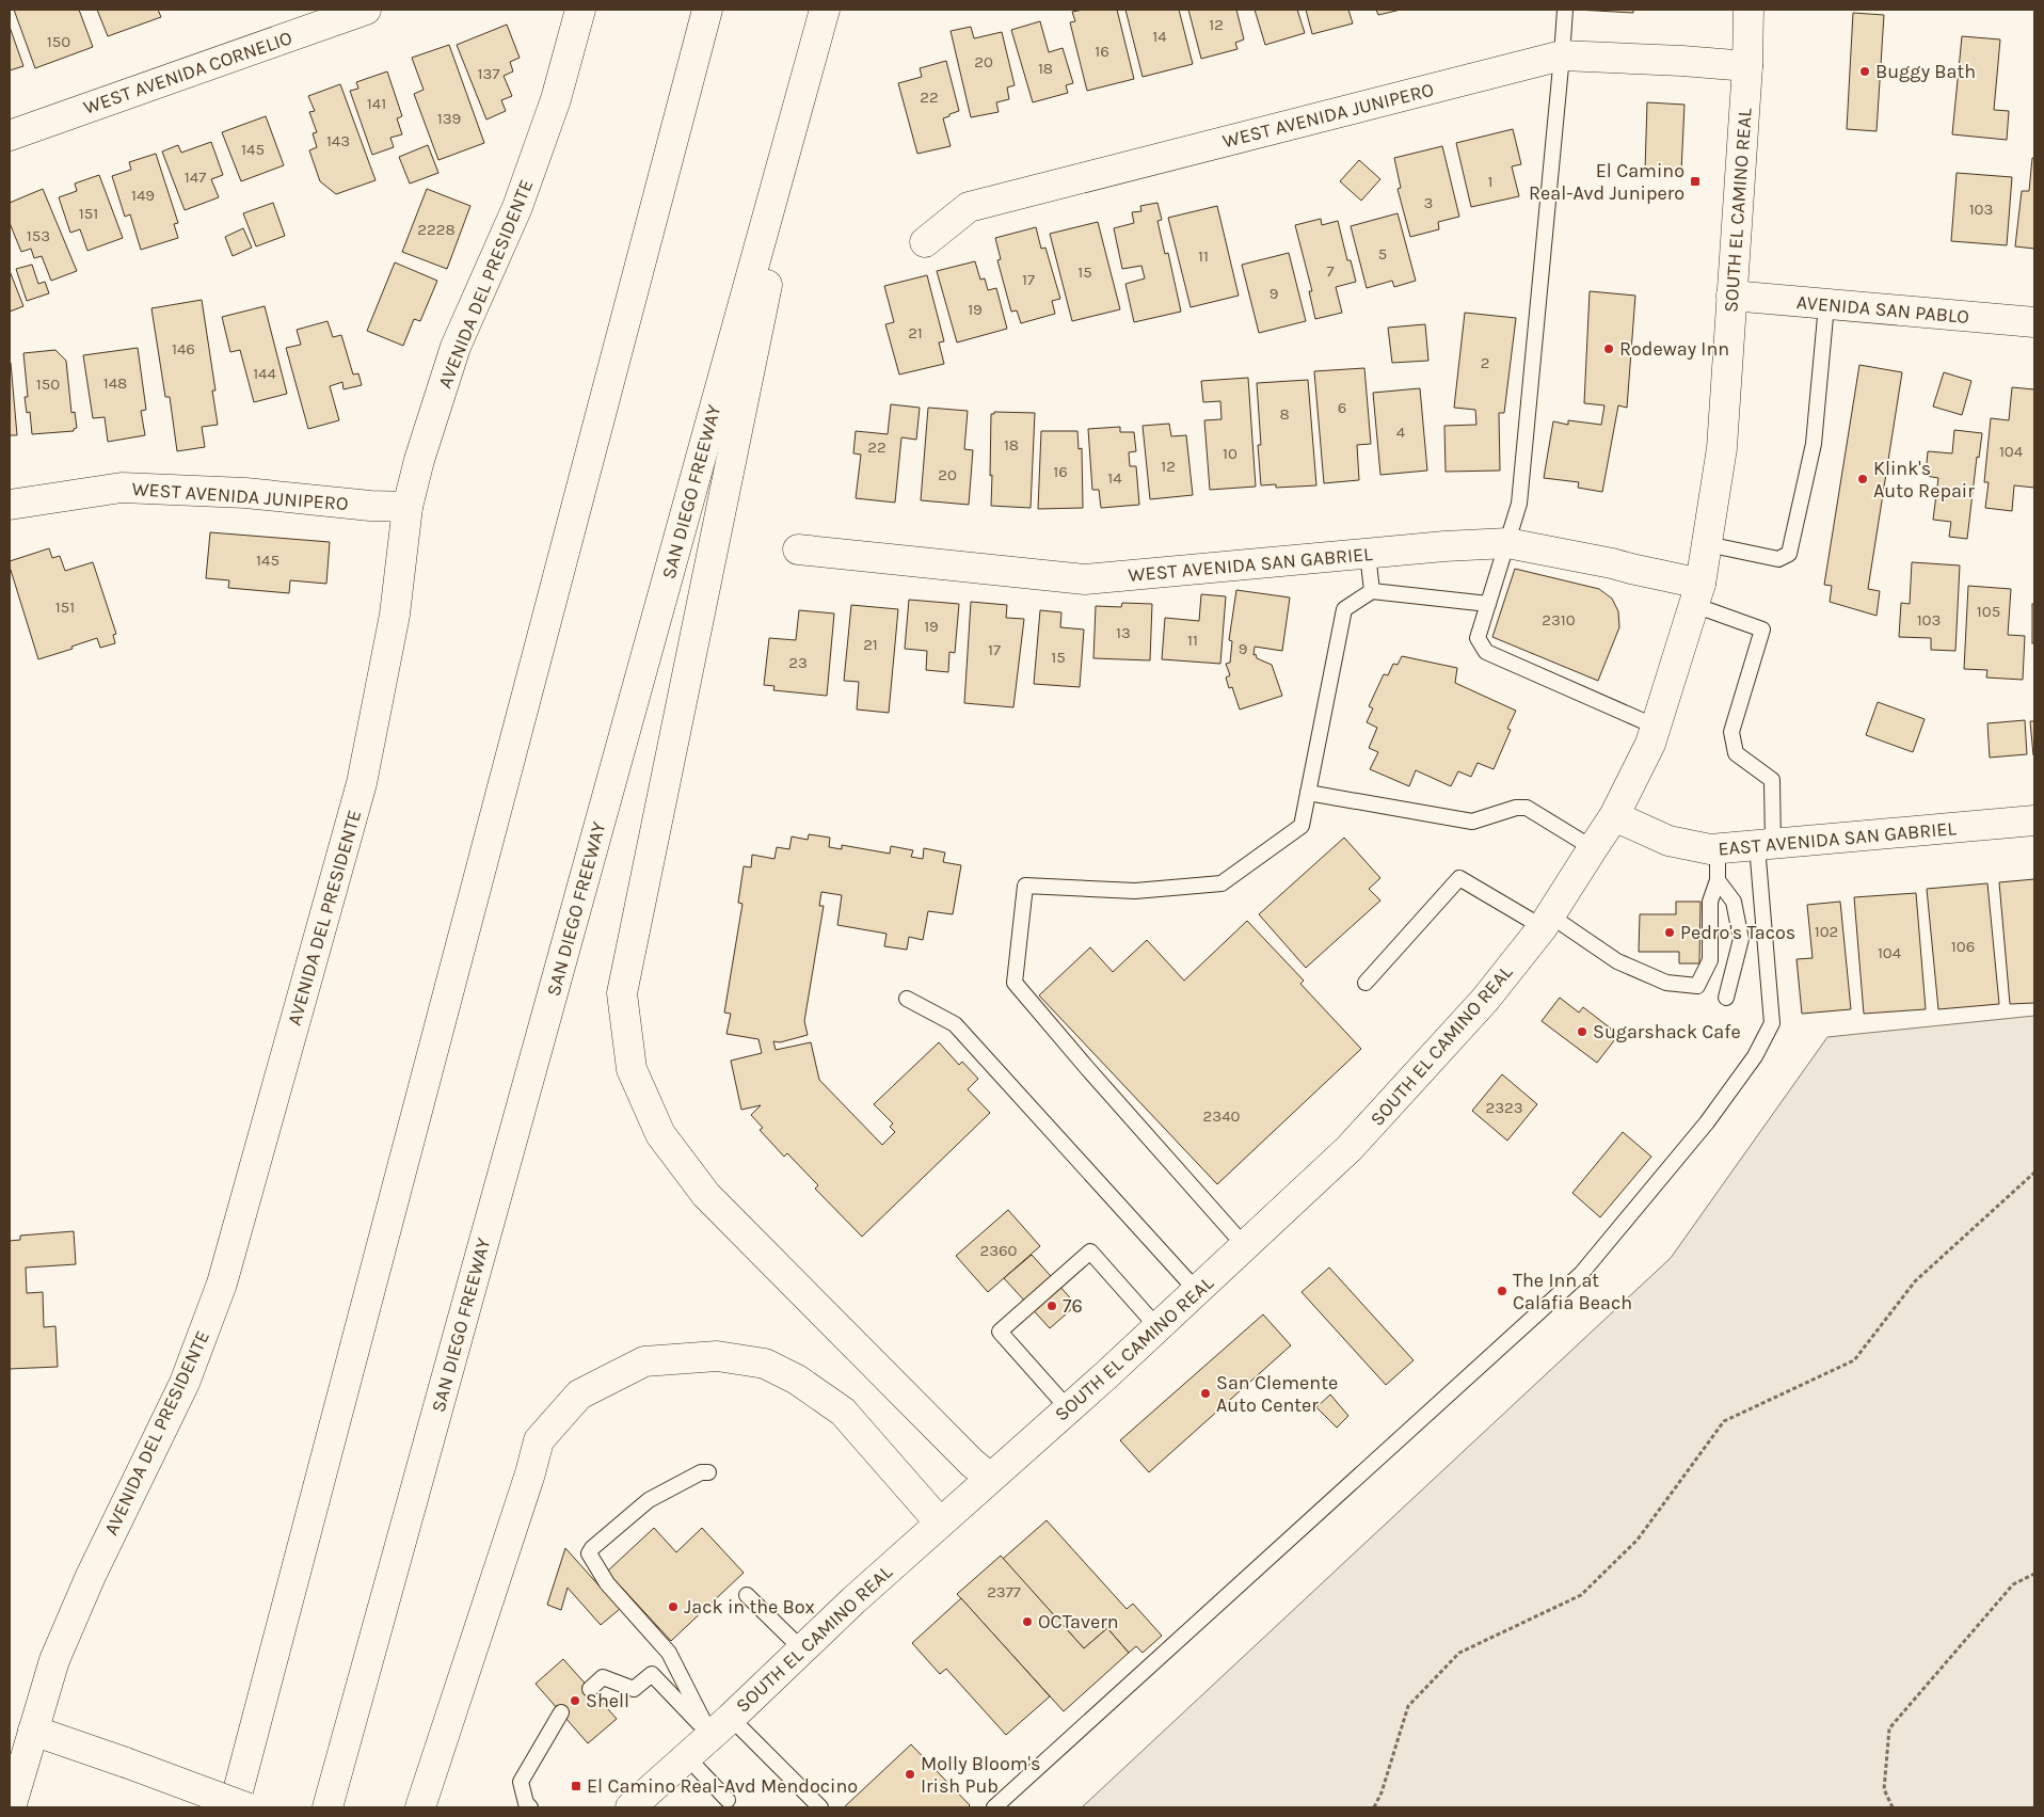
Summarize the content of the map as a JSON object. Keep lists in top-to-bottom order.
{
  "streets": {
    "main road": [
      "WEST AVENIDA CORNELIO",
      "WEST AVENIDA JUNIPERO",
      "SOUTH EL CAMINO REAL",
      "AVENIDA DEL PRESIDENTE",
      "AVENIDA SAN PABLO",
      "SAN DIEGO FREEWAY",
      "WEST AVENIDA SAN GABRIEL",
      "EAST AVENIDA SAN GABRIEL"
    ]
  },
  "crossings": [
    ["WEST AVENIDA JUNIPERO", "SOUTH EL CAMINO REAL"],
    ["WEST AVENIDA JUNIPERO", "AVENIDA DEL PRESIDENTE"],
    ["SOUTH EL CAMINO REAL", "AVENIDA SAN PABLO"],
    ["SOUTH EL CAMINO REAL", "WEST AVENIDA SAN GABRIEL"],
    ["SOUTH EL CAMINO REAL", "EAST AVENIDA SAN GABRIEL"]
  ],
  "places": {
    "other": [
      "Buggy Bath",
      "Rodeway Inn",
      "Klink's Auto Repair",
      "Pedro's Tacos",
      "Sugarshack Cafe",
      "The Inn at Calafia Beach",
      "76",
      "San Clemente Auto Center",
      "Jack in the Box",
      "OCTavern",
      "Shell",
      "Molly Bloom's Irish Pub"
    ],
    "transit": ["El Camino Real-Avd Junipero", "El Camino Real-Avd Mendocino"]
  },
  "house_numbers": [
    "12",
    "14",
    "150",
    "16",
    "20",
    "18",
    "137",
    "22",
    "141",
    "139",
    "143",
    "145",
    "147",
    "1",
    "149",
    "3",
    "103",
    "151",
    "2228",
    "153",
    "5",
    "11",
    "7",
    "15",
    "17",
    "9",
    "19",
    "21",
    "146",
    "2",
    "144",
    "148",
    "150",
    "6",
    "8",
    "4",
    "18",
    "22",
    "104",
    "10",
    "12",
    "16",
    "20",
    "14",
    "145",
    "151",
    "105",
    "2310",
    "103",
    "19",
    "13",
    "11",
    "21",
    "9",
    "17",
    "15",
    "23",
    "102",
    "106",
    "104",
    "2323",
    "2340",
    "2360",
    "2377"
  ]
}
